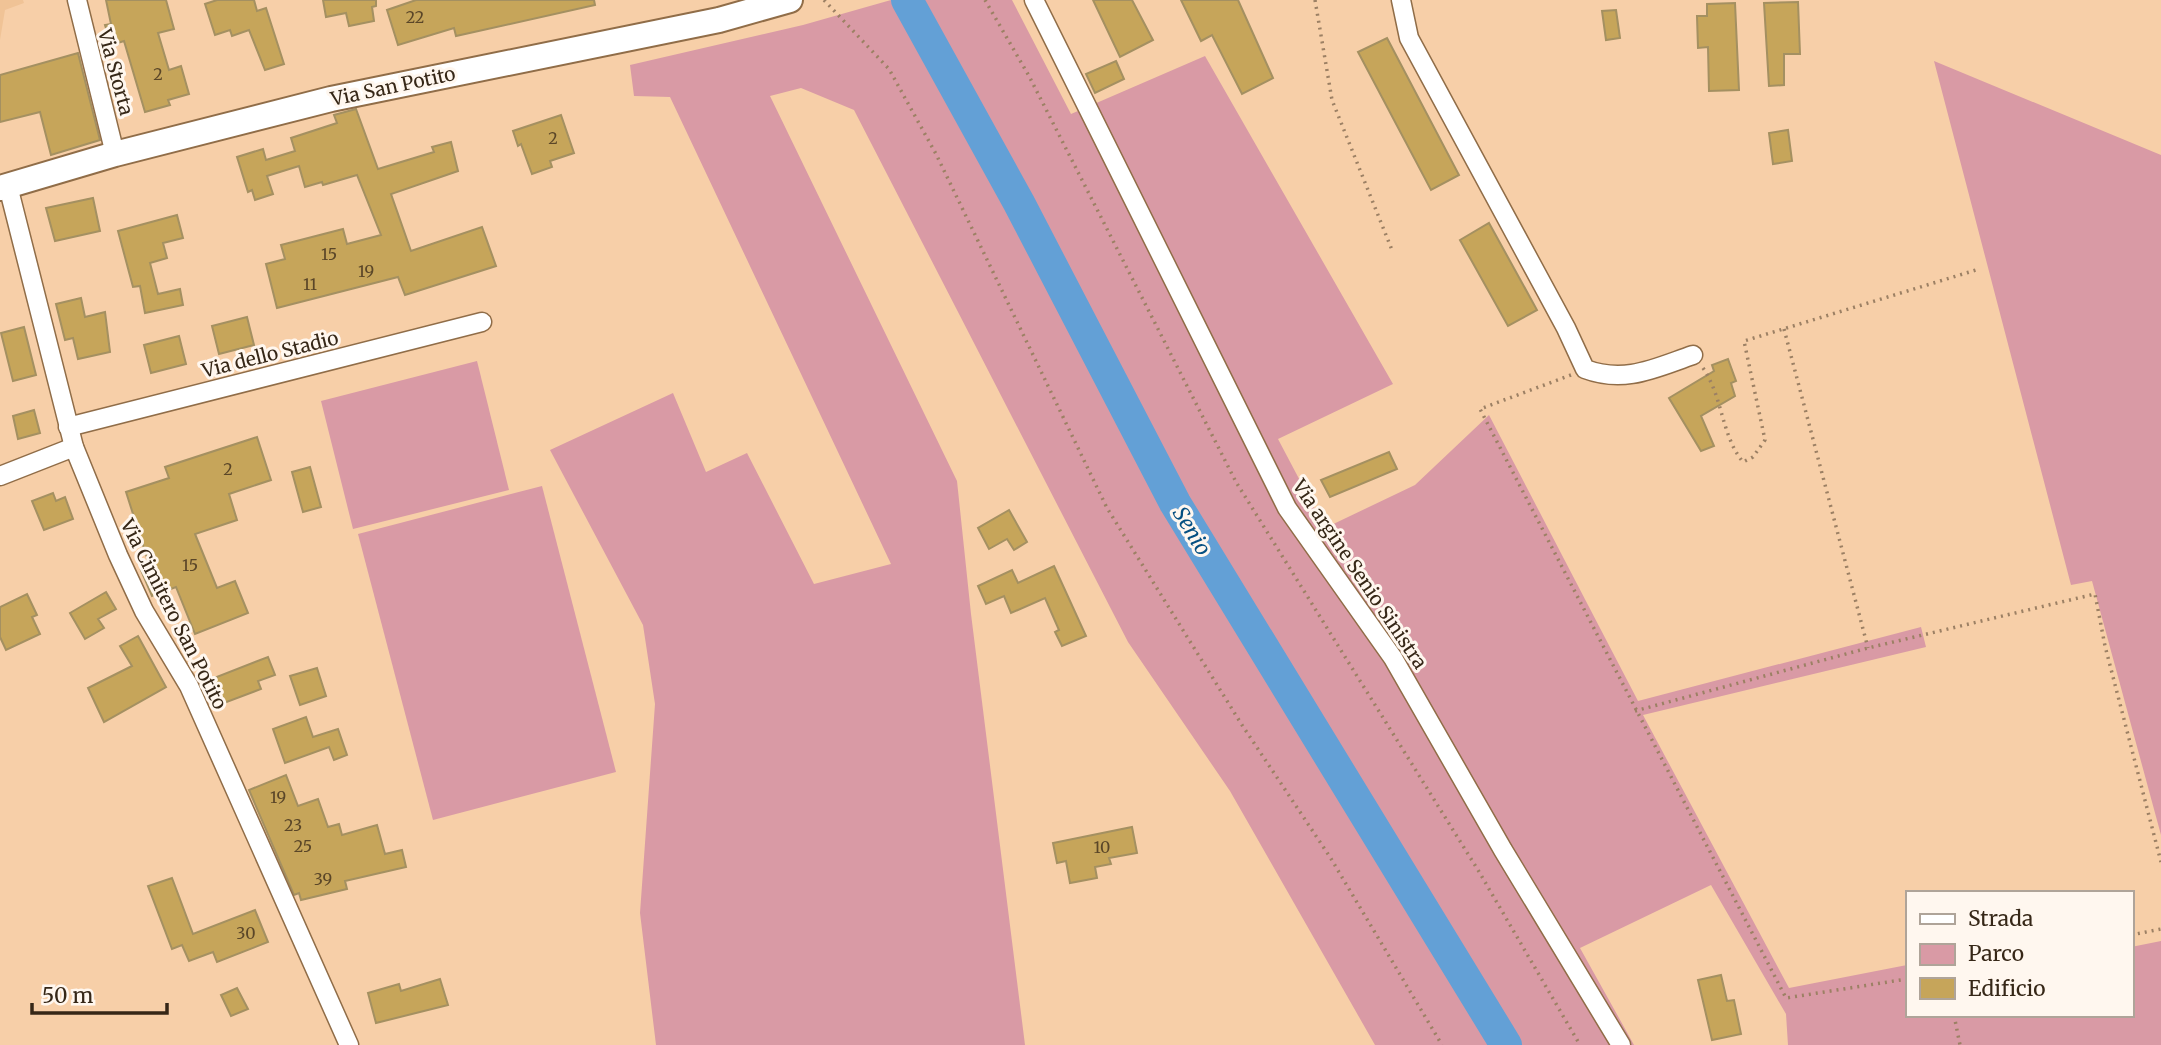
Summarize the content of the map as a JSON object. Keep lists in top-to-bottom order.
{
  "streets": {
    "street": [
      "Via Storta",
      "Via San Potito",
      "Via dello Stadio",
      "Via argine Senio Sinistra",
      "Via Cimitero San Potito"
    ]
  },
  "crossings": [
    ["Via Storta", "Via San Potito"],
    ["Via San Potito", "Via Cimitero San Potito"],
    ["Via dello Stadio", "Via Cimitero San Potito"]
  ],
  "water": ["Senio"],
  "house_numbers": [
    "22",
    "2",
    "2",
    "15",
    "19",
    "11",
    "2",
    "15",
    "19",
    "23",
    "25",
    "10",
    "39",
    "30"
  ],
  "legend": ["Strada", "Parco", "Edificio"],
  "scale_bar": "50 m"
}
